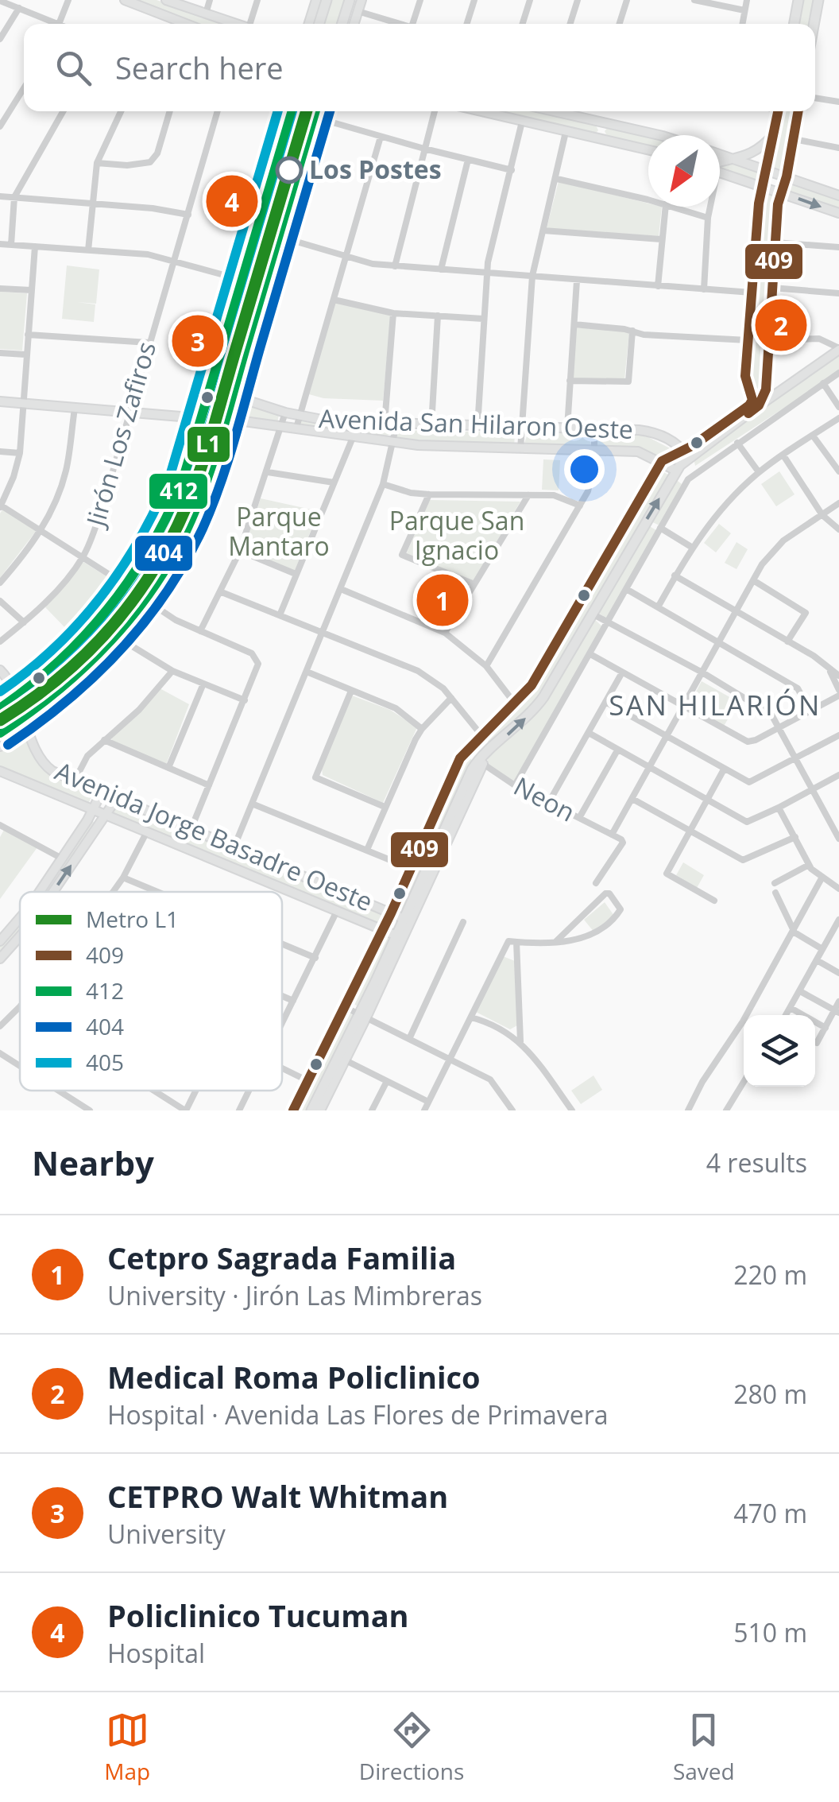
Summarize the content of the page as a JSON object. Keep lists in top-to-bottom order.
{
  "streets": {
    "main road": ["Avenida San Hilaron Oeste", "Avenida Jorge Basadre Oeste"],
    "street": ["Jirón Los Zafiros", "Neon"]
  },
  "crossings": [
    ["Avenida San Hilaron Oeste", "Jirón Los Zafiros"]
  ],
  "districts": ["SAN HILARIÓN"],
  "parks": ["Parque Mantaro", "Parque San Ignacio"],
  "places": ["Los Postes"],
  "lines": [
    "metro line L1",
    "transit line 409",
    "transit line 412",
    "transit line 404",
    "transit line 405"
  ],
  "legend": [
    "Metro L1",
    "409",
    "412",
    "404",
    "405"
  ],
  "north": "bottom left",
  "page": {
    "search": "Search here",
    "pins": [
      "4",
      "2",
      "3",
      "1"
    ],
    "heading": ["Nearby", "4 results"],
    "list": [
      {
        "mark": "1",
        "name": "Cetpro Sagrada Familia",
        "note": "University · Jirón Las Mimbreras",
        "value": "220 m"
      },
      {
        "mark": "2",
        "name": "Medical Roma Policlinico",
        "note": "Hospital · Avenida Las Flores de Primavera",
        "value": "280 m"
      },
      {
        "mark": "3",
        "name": "CETPRO Walt Whitman",
        "note": "University",
        "value": "470 m"
      },
      {
        "mark": "4",
        "name": "Policlinico Tucuman",
        "note": "Hospital",
        "value": "510 m"
      }
    ],
    "nav": ["Map", "Directions", "Saved"]
  }
}
